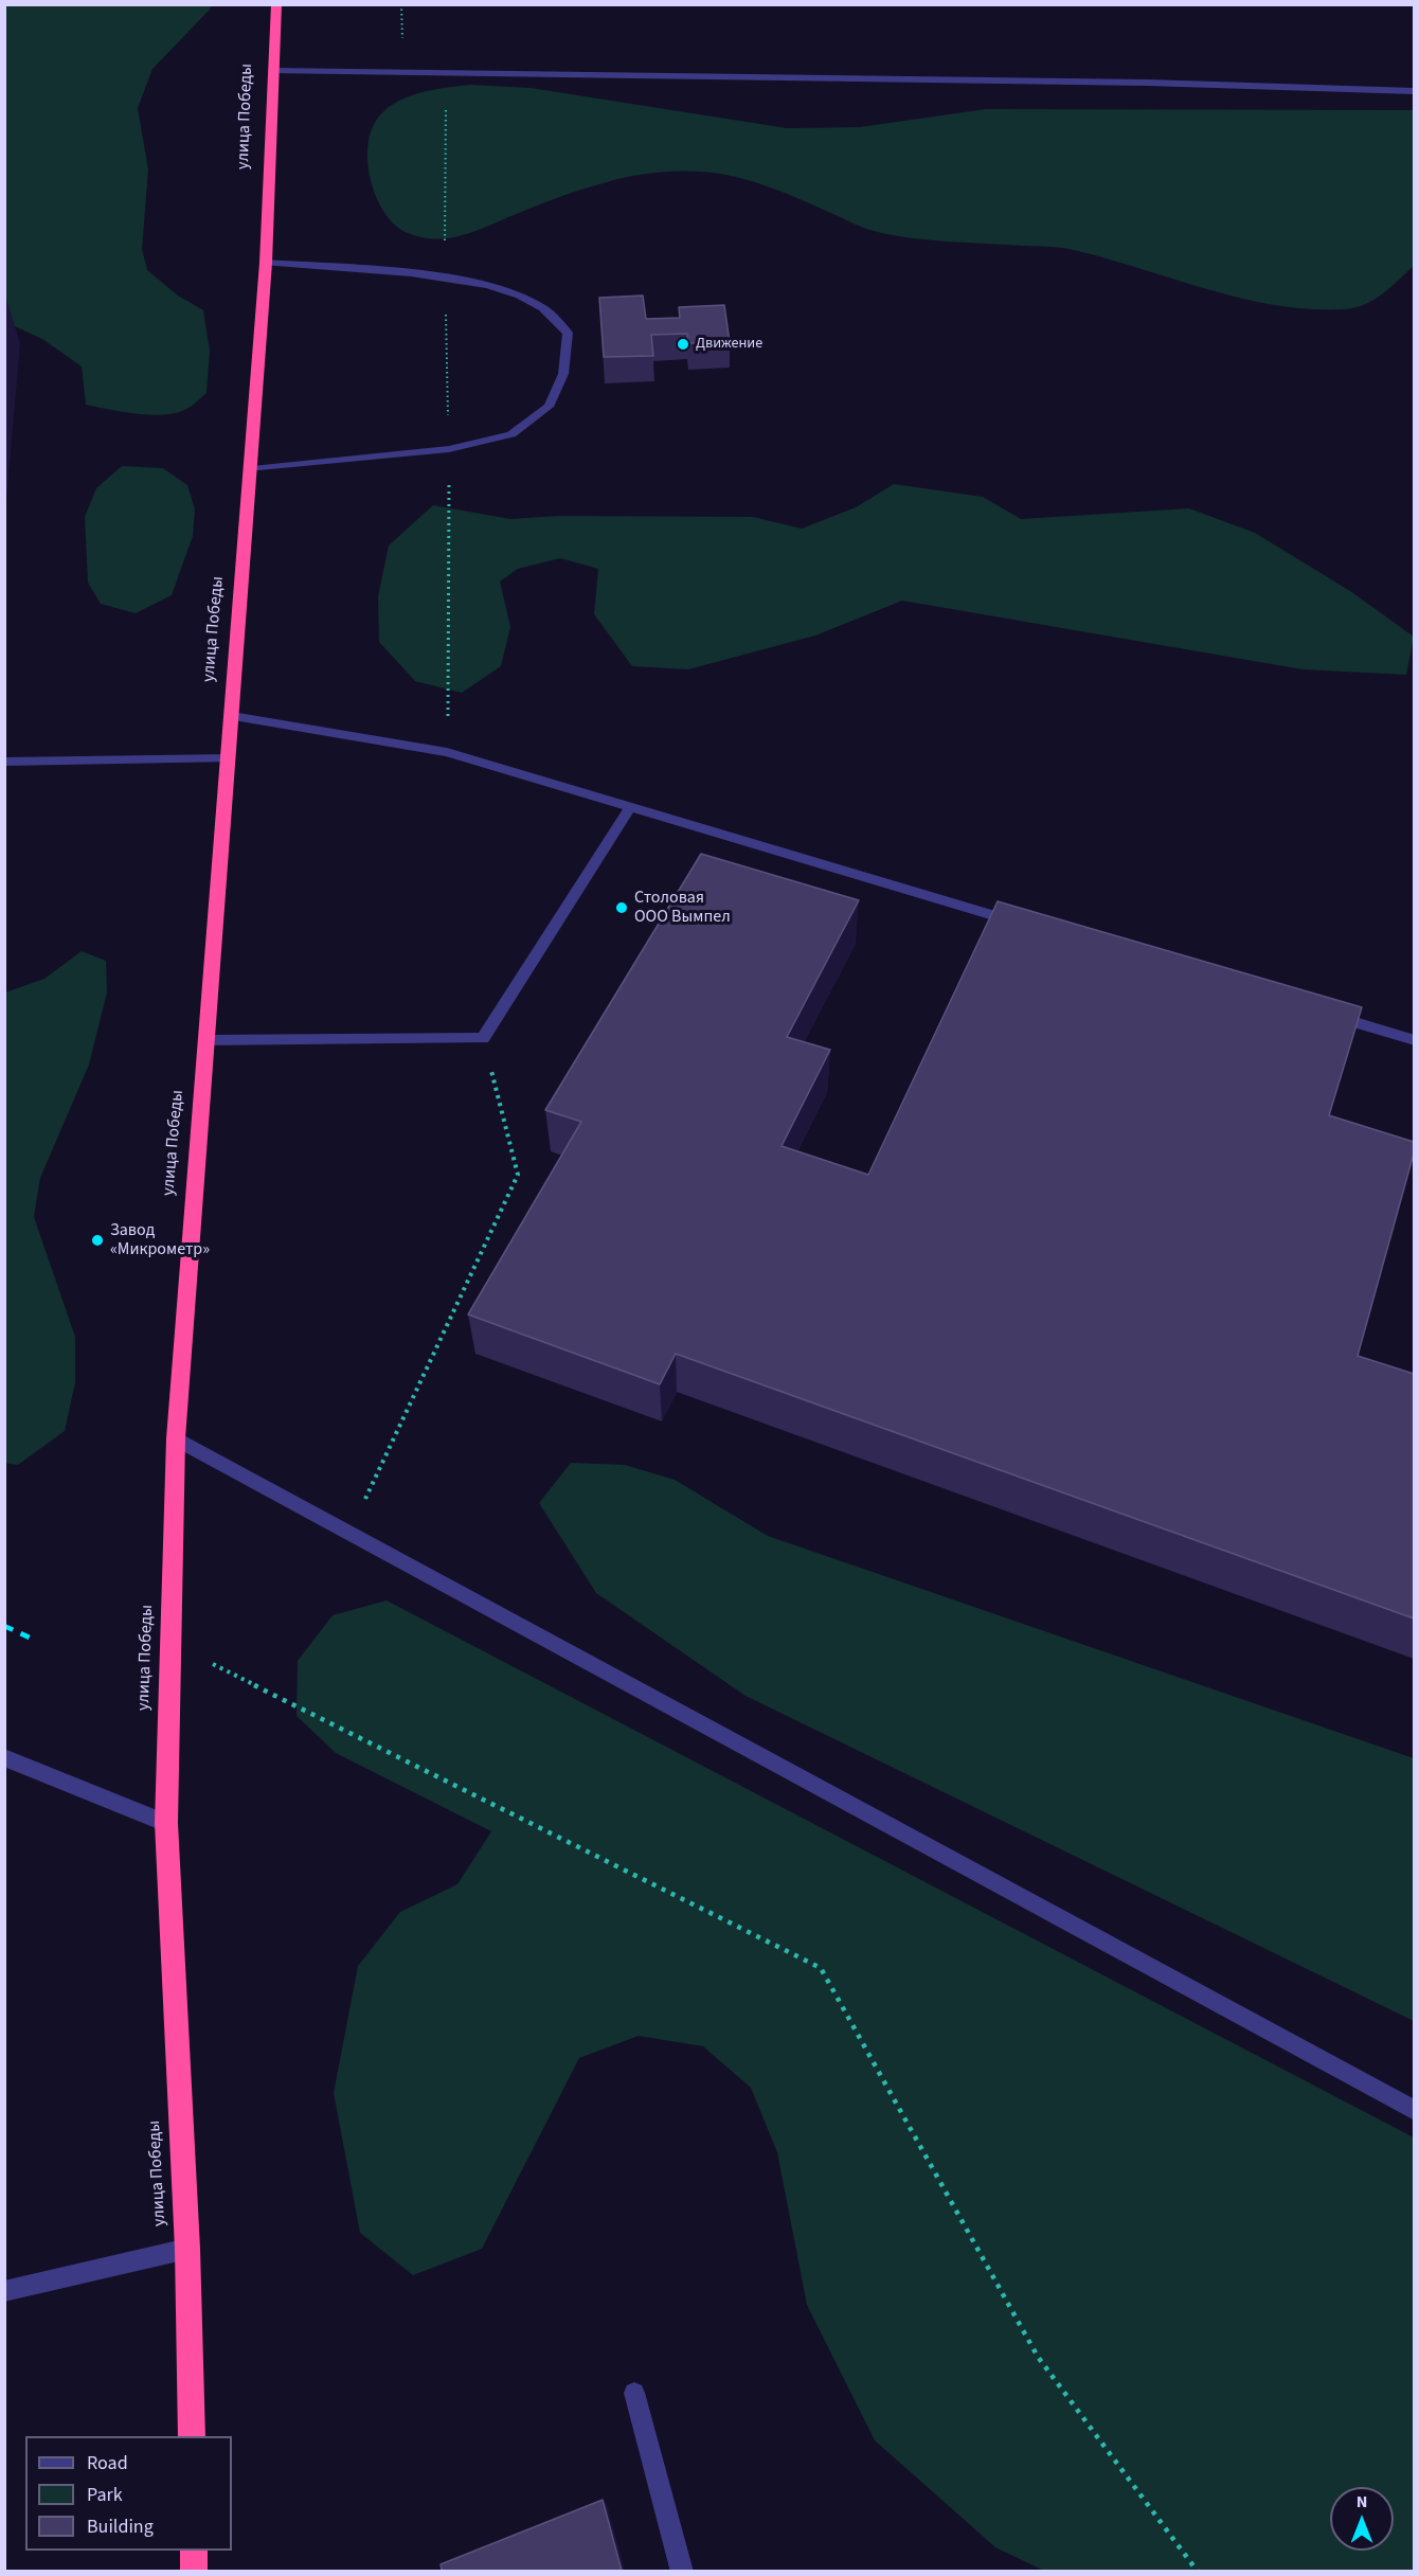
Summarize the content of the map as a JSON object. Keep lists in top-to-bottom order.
{
  "streets": {
    "highway": ["улица Победы"]
  },
  "places": ["Движение", "Столовая ООО Вымпел", "Завод «Микрометр»"],
  "legend": ["Road", "Park", "Building"],
  "north": "top"
}
